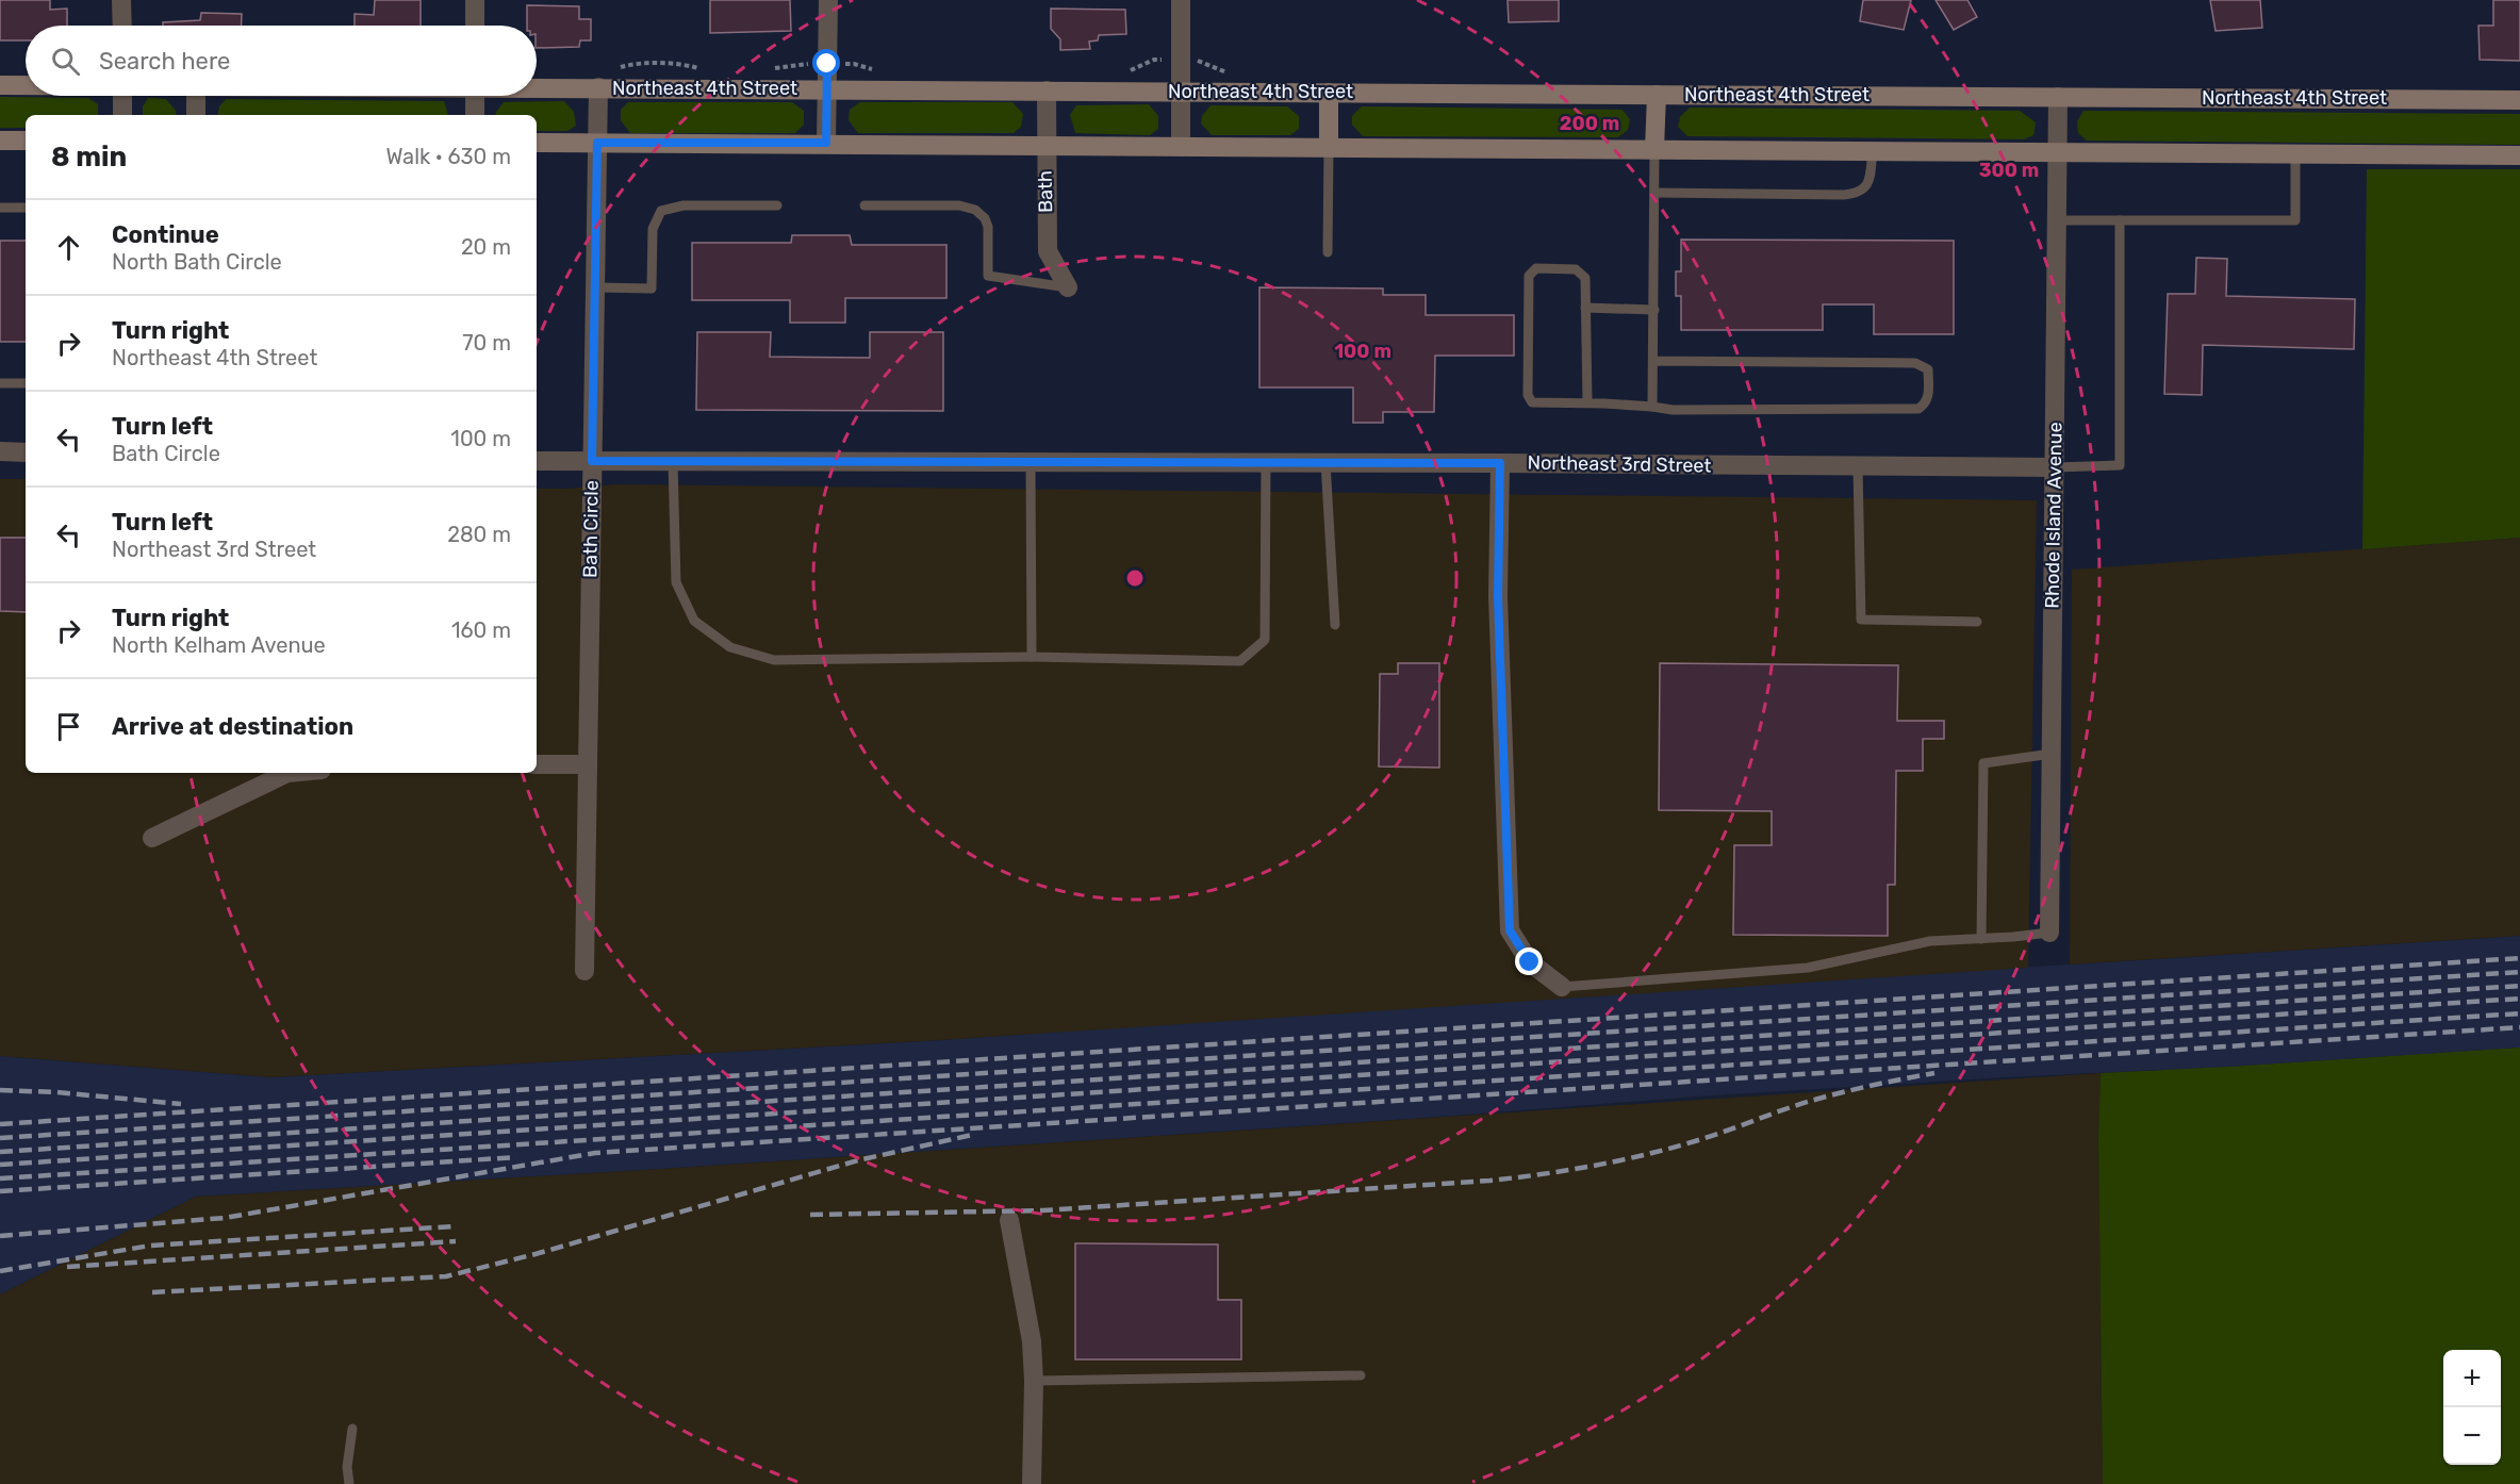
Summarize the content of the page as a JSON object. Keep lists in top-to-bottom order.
{
  "streets": {
    "main road": ["Northeast 4th Street"],
    "street": [
      "Bath",
      "Northeast 3rd Street",
      "Rhode Island Avenue",
      "Bath Circle"
    ]
  },
  "crossings": [
    ["Northeast 4th Street", "Bath"],
    ["Northeast 4th Street", "Rhode Island Avenue"],
    ["Northeast 4th Street", "Bath Circle"],
    ["Northeast 3rd Street", "Rhode Island Avenue"],
    ["Northeast 3rd Street", "Bath Circle"]
  ],
  "page": {
    "search": "Search here",
    "heading": ["8 min", "Walk · 630 m"],
    "list": [
      ["Continue", "North Bath Circle", "20 m"],
      ["Turn right", "Northeast 4th Street", "70 m"],
      ["Turn left", "Bath Circle", "100 m"],
      ["Turn left", "Northeast 3rd Street", "280 m"],
      ["Turn right", "North Kelham Avenue", "160 m"],
      "Arrive at destination"
    ],
    "map_buttons": ["+", "−"]
  },
  "rings": ["200 m", "300 m", "100 m"]
}
